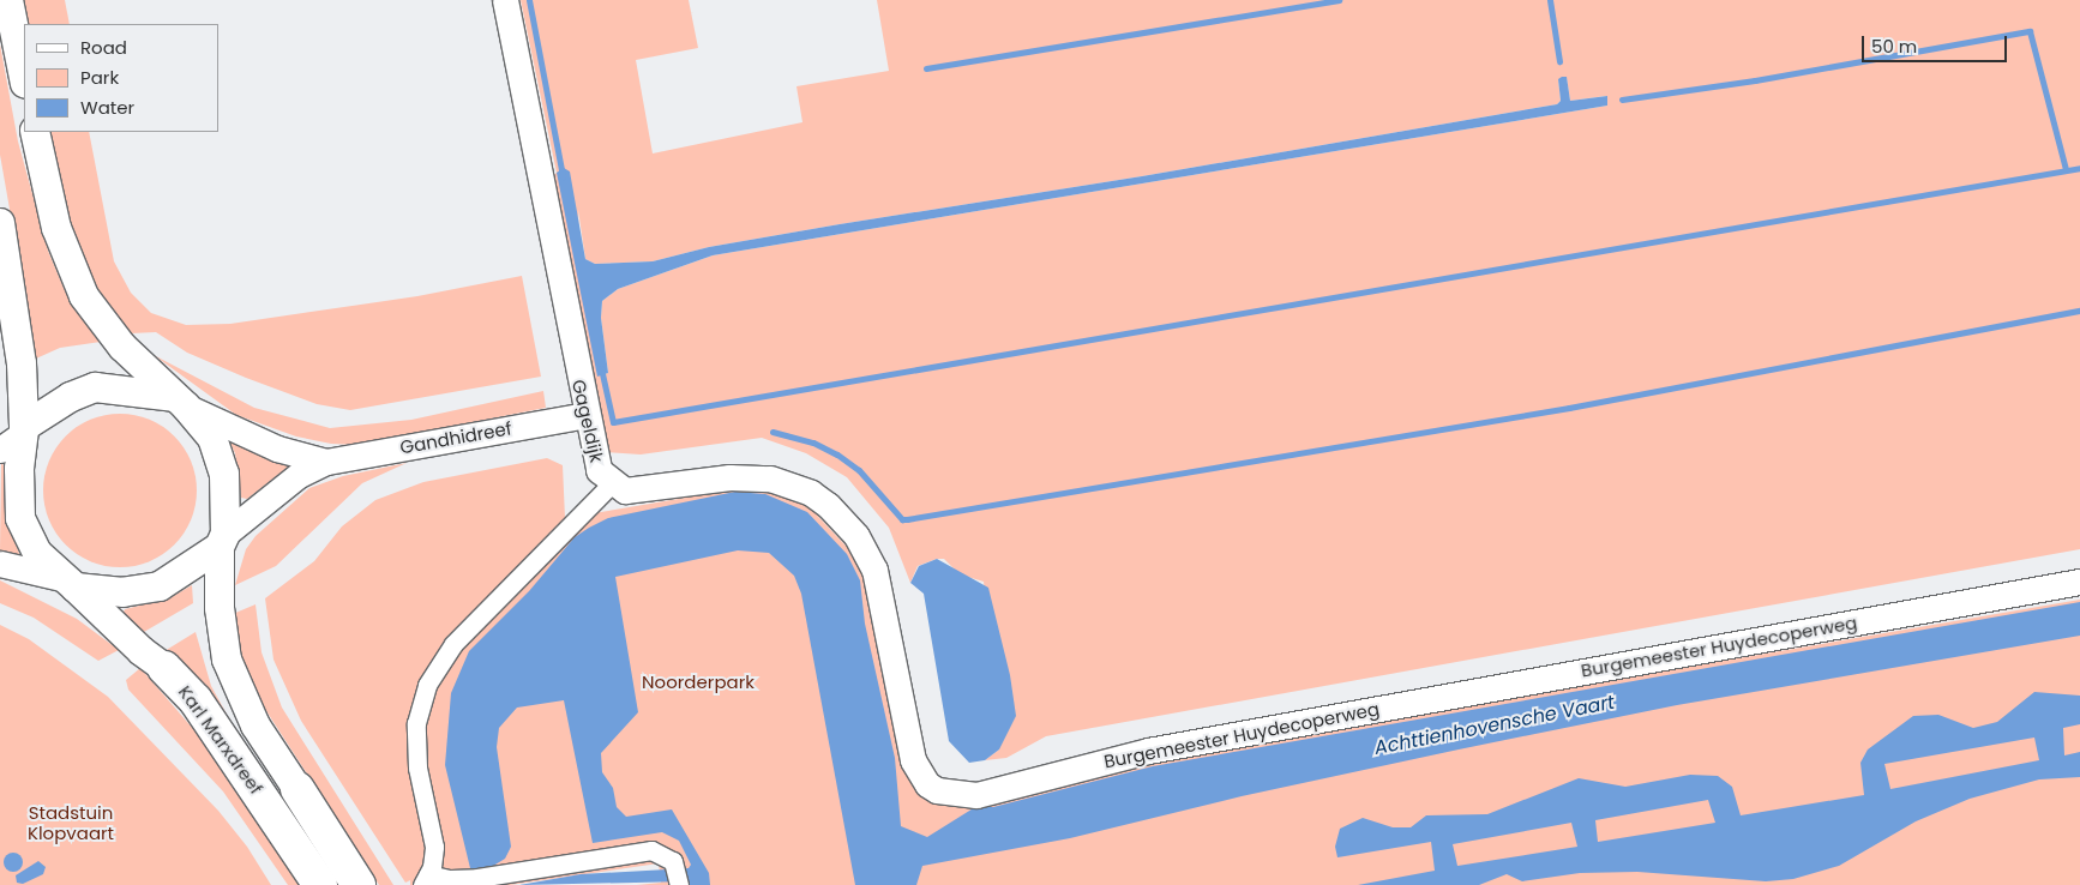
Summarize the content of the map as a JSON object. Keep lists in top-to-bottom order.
{
  "streets": {
    "highway": ["Karl Marxdreef"],
    "street": ["Gageldijk", "Gandhidreef", "Burgemeester Huydecoperweg"]
  },
  "crossings": [
    ["Gageldijk", "Gandhidreef"],
    ["Gageldijk", "Burgemeester Huydecoperweg"],
    ["Gandhidreef", "Karl Marxdreef"]
  ],
  "water": ["Achttienhovensche Vaart"],
  "parks": ["Noorderpark", "Stadstuin Klopvaart"],
  "legend": ["Road", "Park", "Water"],
  "scale_bar": "50 m"
}
